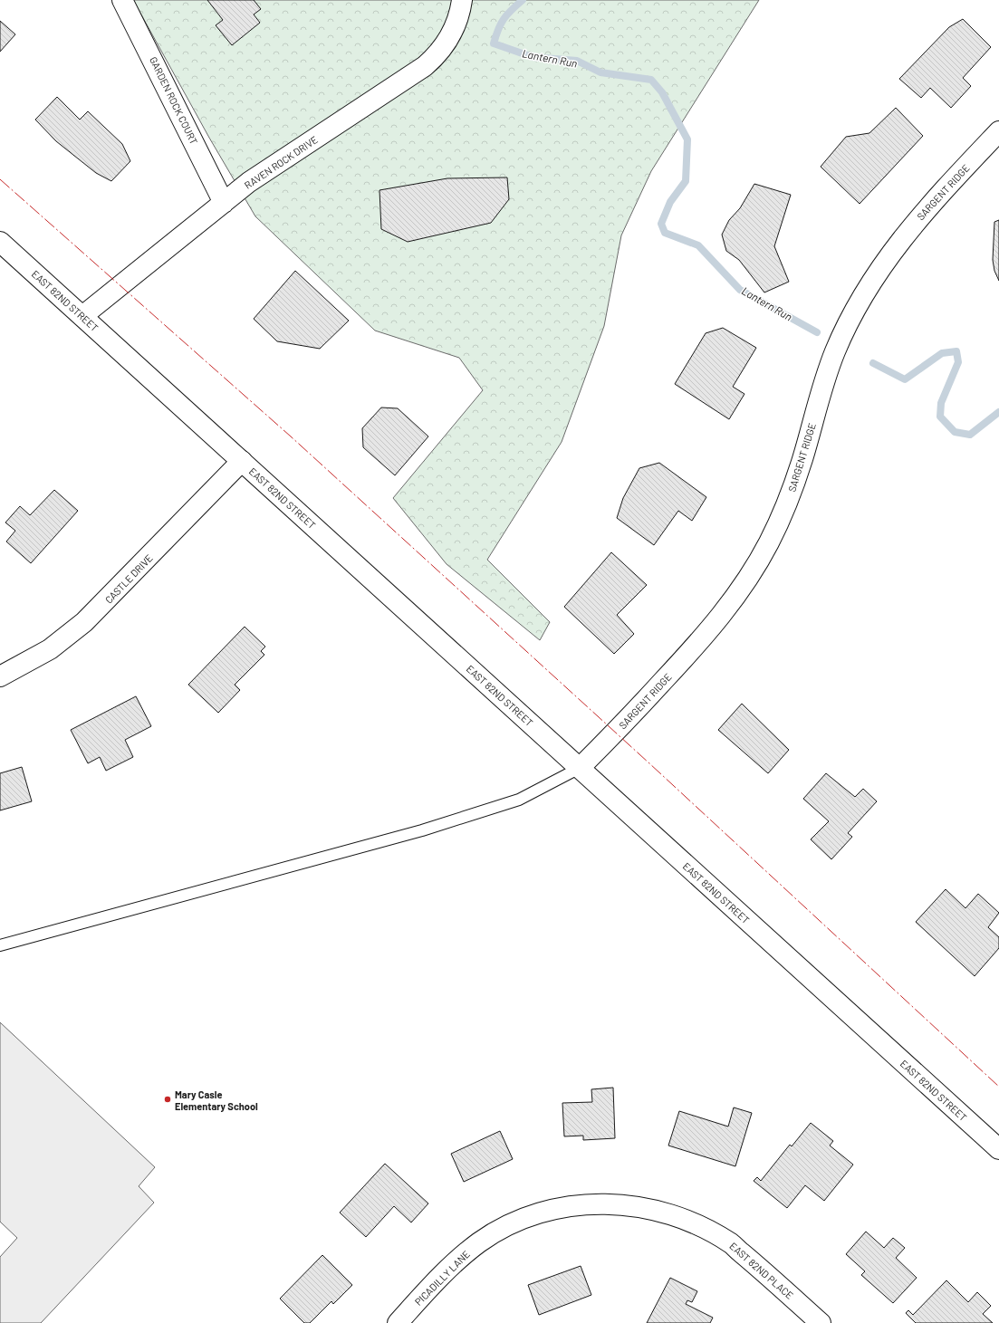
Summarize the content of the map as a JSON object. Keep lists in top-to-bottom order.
{
  "streets": {
    "street": [
      "GARDEN ROCK COURT",
      "RAVEN ROCK DRIVE",
      "SARGENT RIDGE",
      "EAST 82ND STREET",
      "CASTLE DRIVE",
      "EAST 82ND PLACE",
      "PICADILLY LANE"
    ]
  },
  "crossings": [
    ["GARDEN ROCK COURT", "RAVEN ROCK DRIVE"],
    ["RAVEN ROCK DRIVE", "EAST 82ND STREET"],
    ["SARGENT RIDGE", "EAST 82ND STREET"],
    ["EAST 82ND STREET", "CASTLE DRIVE"],
    ["EAST 82ND PLACE", "PICADILLY LANE"]
  ],
  "water": ["Lantern Run"],
  "places": ["Mary Casle Elementary School"]
}
